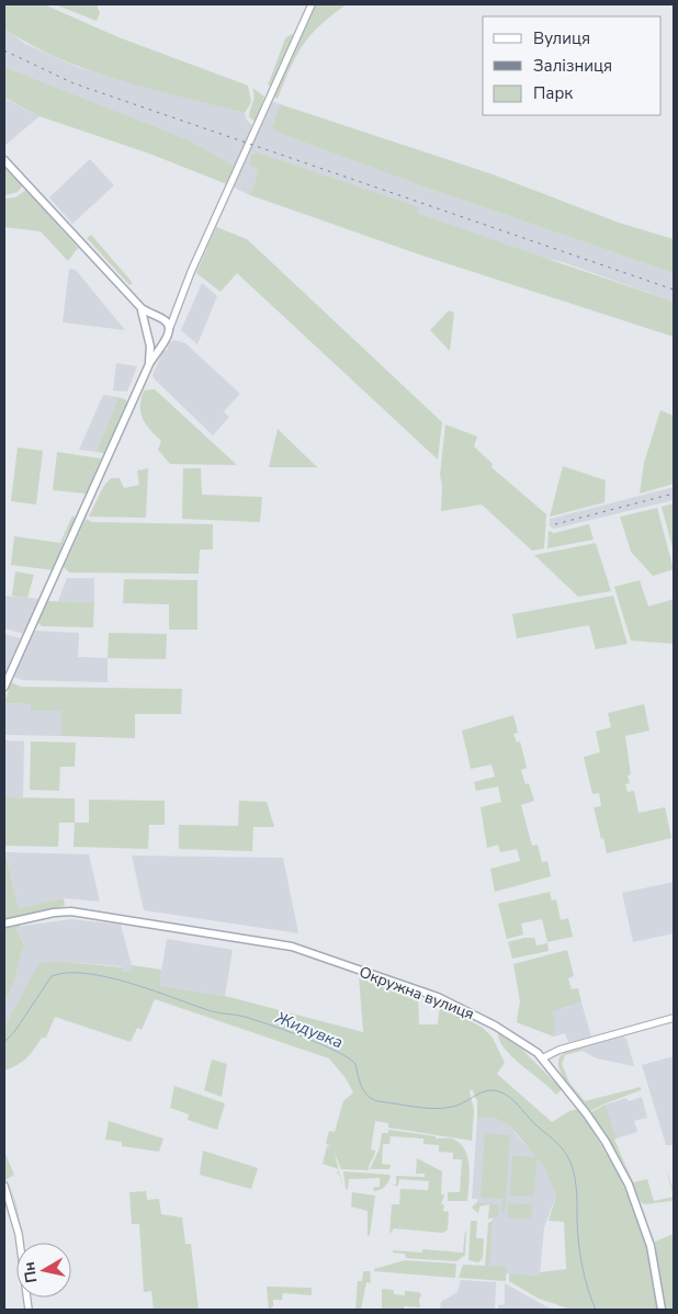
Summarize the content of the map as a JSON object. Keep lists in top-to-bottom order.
{
  "streets": {
    "main road": ["Окружна вулиця"]
  },
  "water": ["Жидувка"],
  "legend": ["Вулиця", "Залізниця", "Парк"],
  "north": "left"
}
